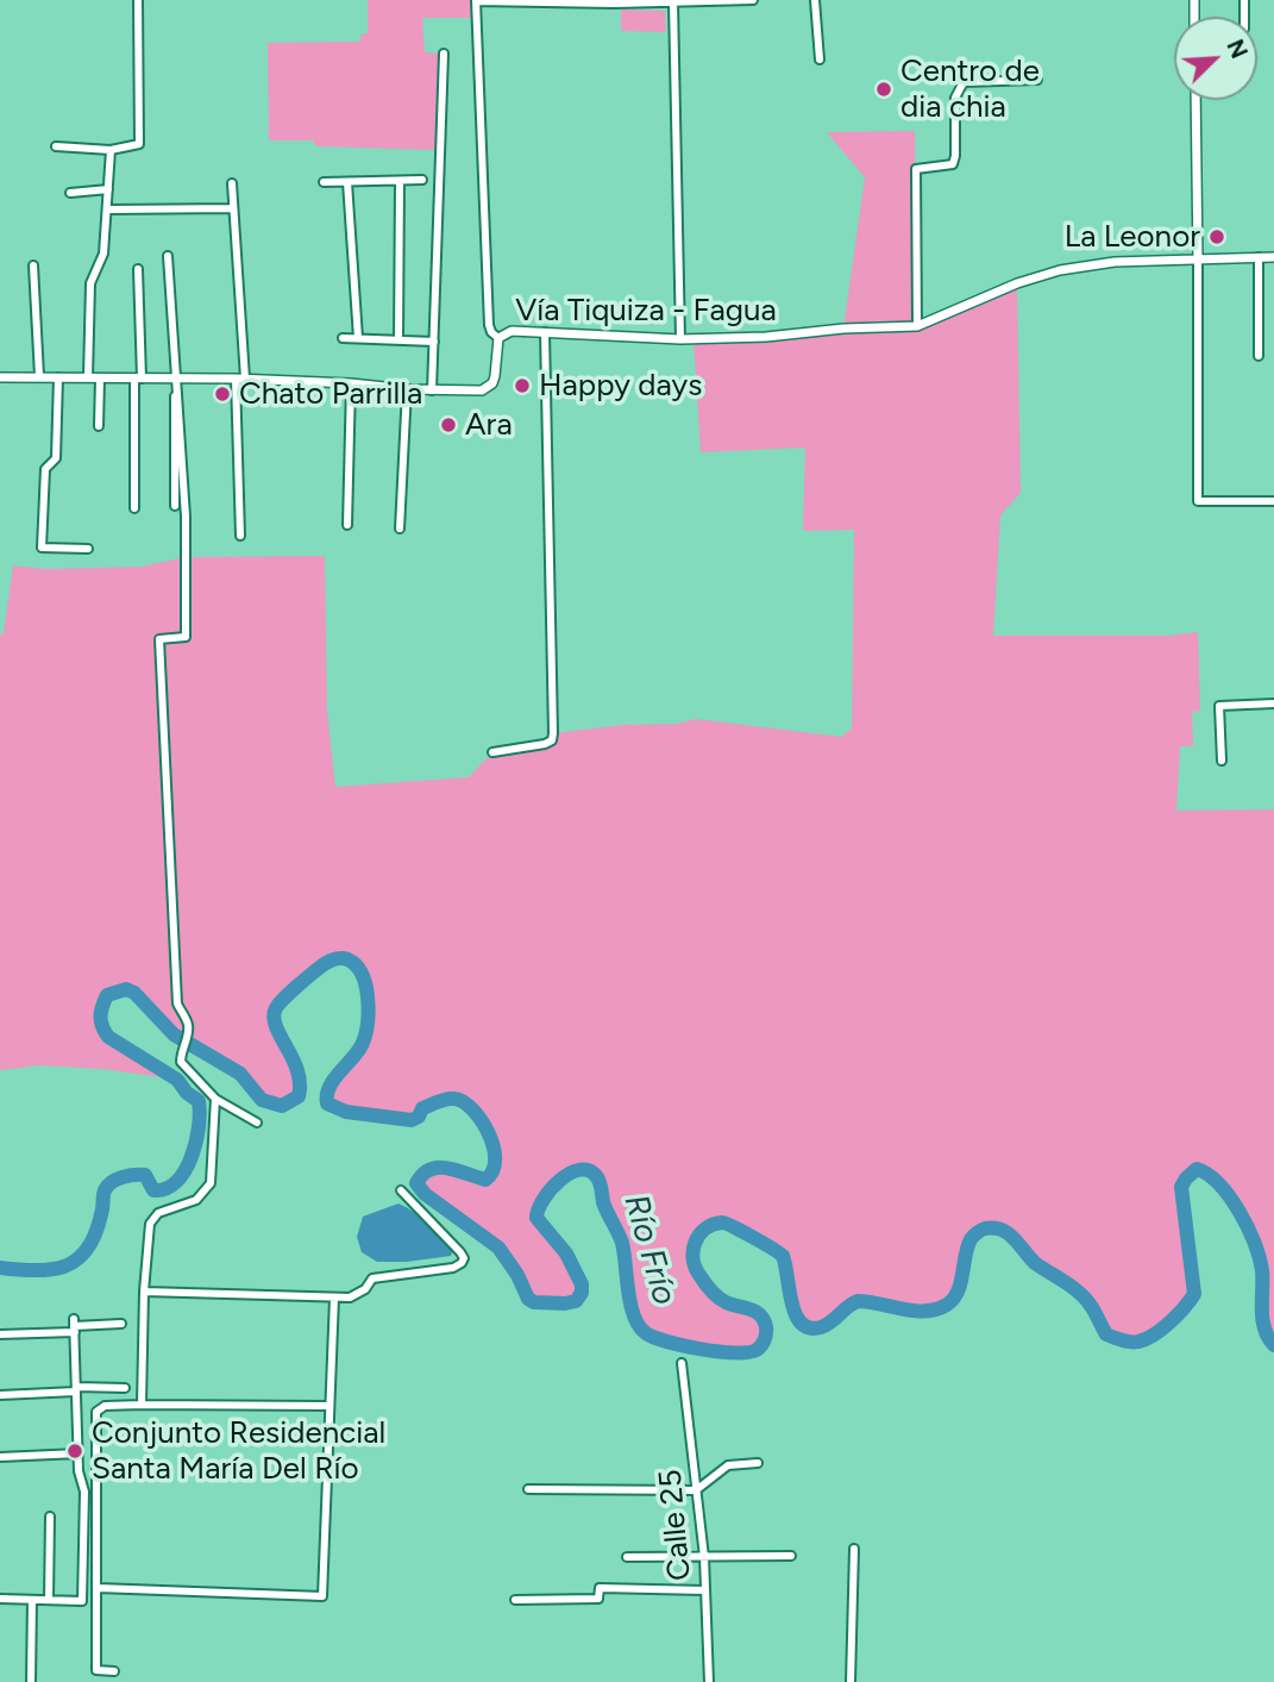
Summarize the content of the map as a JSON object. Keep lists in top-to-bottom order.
{
  "streets": {
    "street": ["Vía Tiquiza - Fagua", "Calle 25"]
  },
  "water": ["Río Frío"],
  "places": [
    "Centro de dia chia",
    "La Leonor",
    "Happy days",
    "Chato Parrilla",
    "Ara",
    "Conjunto Residencial Santa María Del Río"
  ],
  "north": "top right"
}
